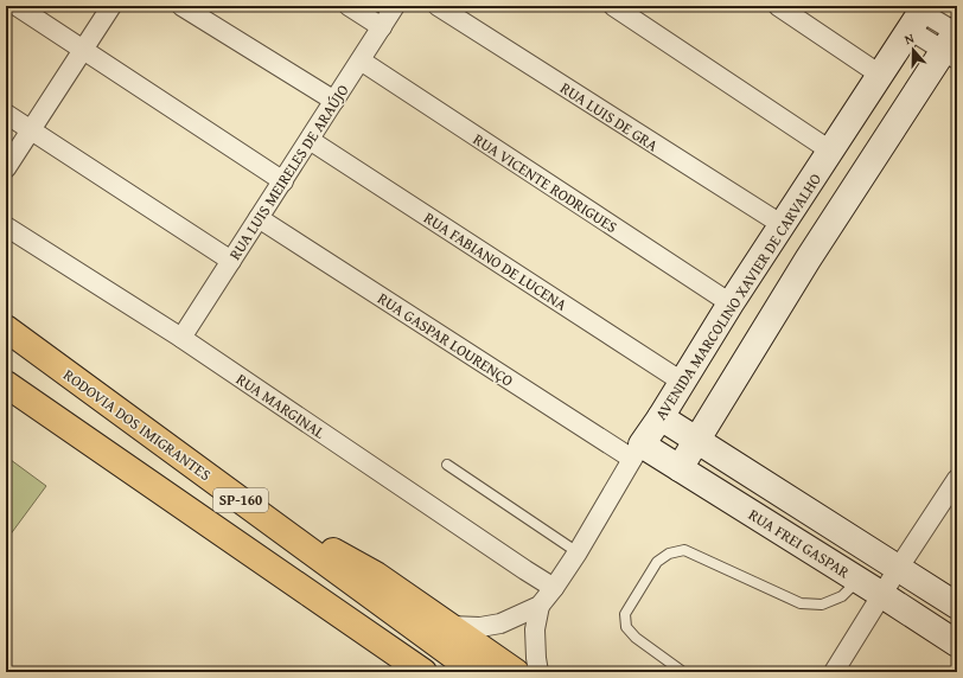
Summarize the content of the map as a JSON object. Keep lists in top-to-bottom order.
{
  "streets": {
    "highway": ["RODOVIA DOS IMIGRANTES", "SP-160"],
    "street": [
      "RUA LUIS DE GRA",
      "RUA LUIS MEIRELES DE ARAÚJO",
      "RUA VICENTE RODRIGUES",
      "RUA FABIANO DE LUCENA",
      "AVENIDA MARCOLINO XAVIER DE CARVALHO",
      "RUA GASPAR LOURENÇO",
      "RUA MARGINAL",
      "RUA FREI GASPAR"
    ]
  },
  "crossings": [
    ["RUA LUIS DE GRA", "AVENIDA MARCOLINO XAVIER DE CARVALHO"],
    ["RUA LUIS MEIRELES DE ARAÚJO", "RUA VICENTE RODRIGUES"],
    ["RUA LUIS MEIRELES DE ARAÚJO", "RUA FABIANO DE LUCENA"],
    ["RUA LUIS MEIRELES DE ARAÚJO", "RUA GASPAR LOURENÇO"],
    ["RUA LUIS MEIRELES DE ARAÚJO", "RUA MARGINAL"],
    ["RUA VICENTE RODRIGUES", "AVENIDA MARCOLINO XAVIER DE CARVALHO"],
    ["RUA FABIANO DE LUCENA", "AVENIDA MARCOLINO XAVIER DE CARVALHO"],
    ["AVENIDA MARCOLINO XAVIER DE CARVALHO", "RUA GASPAR LOURENÇO"],
    ["AVENIDA MARCOLINO XAVIER DE CARVALHO", "RUA MARGINAL"],
    ["AVENIDA MARCOLINO XAVIER DE CARVALHO", "RUA FREI GASPAR"],
    ["RUA GASPAR LOURENÇO", "RUA FREI GASPAR"]
  ],
  "north": "top"
}
